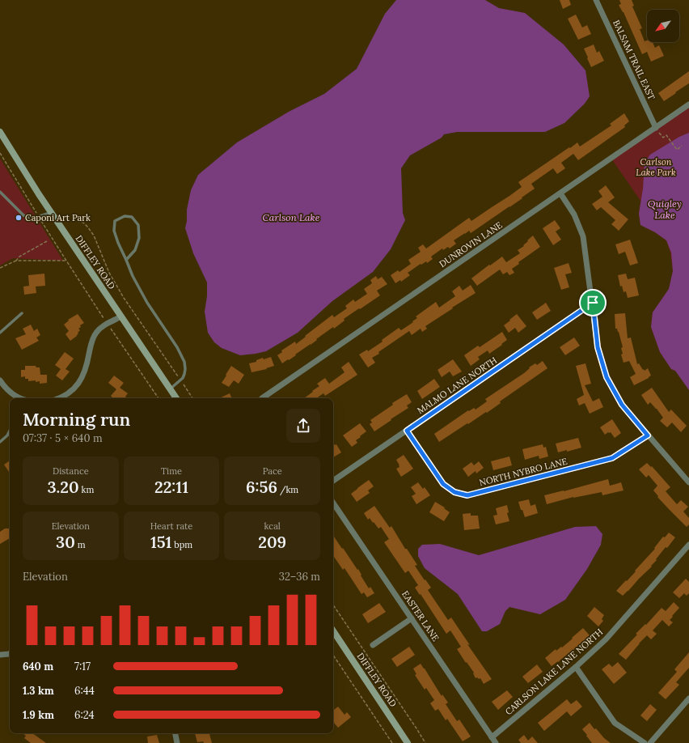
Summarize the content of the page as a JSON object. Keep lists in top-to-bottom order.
{
  "streets": {
    "main road": ["DIFFLEY ROAD"],
    "street": [
      "BALSAM TRAIL EAST",
      "DUNROVIN LANE",
      "MALMO LANE NORTH",
      "NORTH NYBRO LANE",
      "EASTER LANE",
      "CARLSON LAKE LANE NORTH"
    ]
  },
  "crossings": [
    ["BALSAM TRAIL EAST", "DUNROVIN LANE"],
    ["MALMO LANE NORTH", "NORTH NYBRO LANE"],
    ["EASTER LANE", "CARLSON LAKE LANE NORTH"]
  ],
  "water": ["Quigley Lake", "Carlson Lake"],
  "parks": ["Carlson Lake Park"],
  "places": ["Caponi Art Park"],
  "north": "bottom left",
  "page": {
    "heading": ["Morning run", "07:37 · 5 × 640 m"],
    "stats": [
      ["Distance", "3.20 km"],
      ["Time", "22:11"],
      ["Pace", "6:56 /km"],
      ["Elevation", "30 m"],
      ["Heart rate", "151 bpm"],
      ["kcal", "209"]
    ],
    "chart": ["Elevation", "32–36 m"],
    "list": [
      {
        "name": "640 m",
        "note": "7:17"
      },
      {
        "name": "1.3 km",
        "note": "6:44"
      },
      {
        "name": "1.9 km",
        "note": "6:24"
      }
    ]
  }
}
